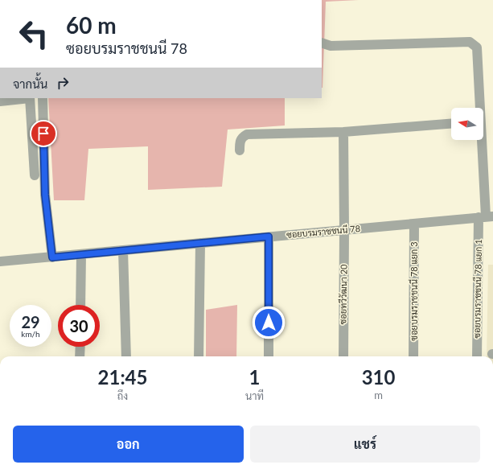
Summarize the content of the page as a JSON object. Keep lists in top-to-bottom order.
{
  "streets": {
    "street": [
      "ซอยบรมราชชนนี 78",
      "ซอยบรมราชชนนี 78 แยก 1",
      "ซอยบรมราชชนนี 78 แยก 3",
      "ซอยทวีวัฒนา 20"
    ]
  },
  "crossings": [
    ["ซอยบรมราชชนนี 78", "ซอยบรมราชชนนี 78 แยก 1"],
    ["ซอยบรมราชชนนี 78", "ซอยบรมราชชนนี 78 แยก 3"],
    ["ซอยบรมราชชนนี 78", "ซอยทวีวัฒนา 20"]
  ],
  "north": "left",
  "page": {
    "turn": ["60 m", "ซอยบรมราชชนนี 78"],
    "then": "จากนั้น",
    "speed": "29 km/h",
    "limit": "30",
    "eta": [
      "21:45",
      "ถึง",
      "1",
      "นาที",
      "310",
      "m"
    ],
    "buttons": ["ออก", "แชร์"]
  }
}
